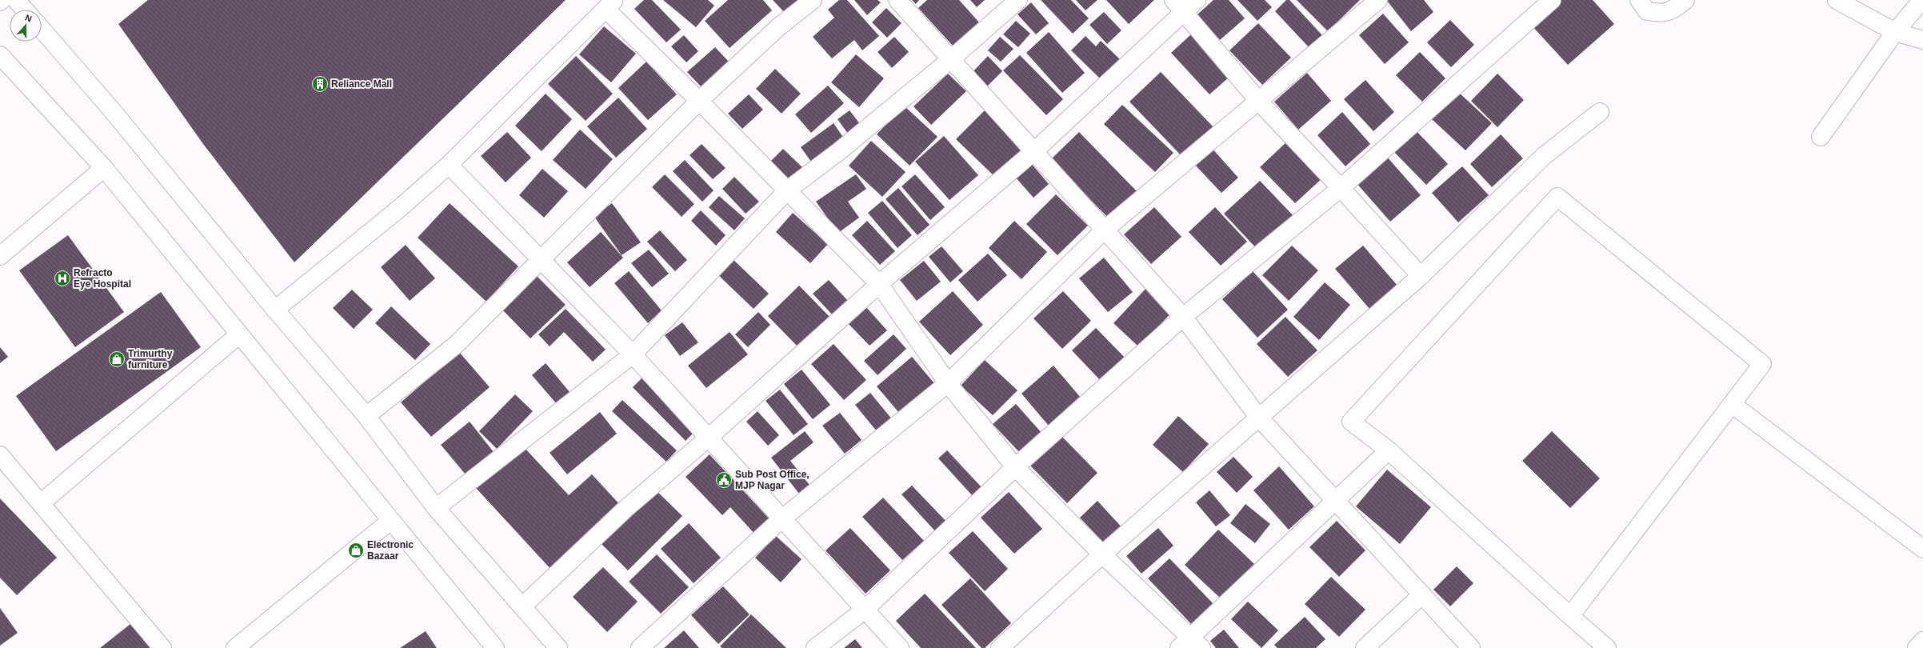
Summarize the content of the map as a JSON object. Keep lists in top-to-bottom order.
{
  "places": {
    "building": ["Reliance Mall"],
    "hospital": ["Refracto Eye Hospital"],
    "shop": ["Trimurthy furniture", "Electronic Bazaar"],
    "public building": ["Sub Post Office, MJP Nagar"]
  },
  "north": "top"
}
